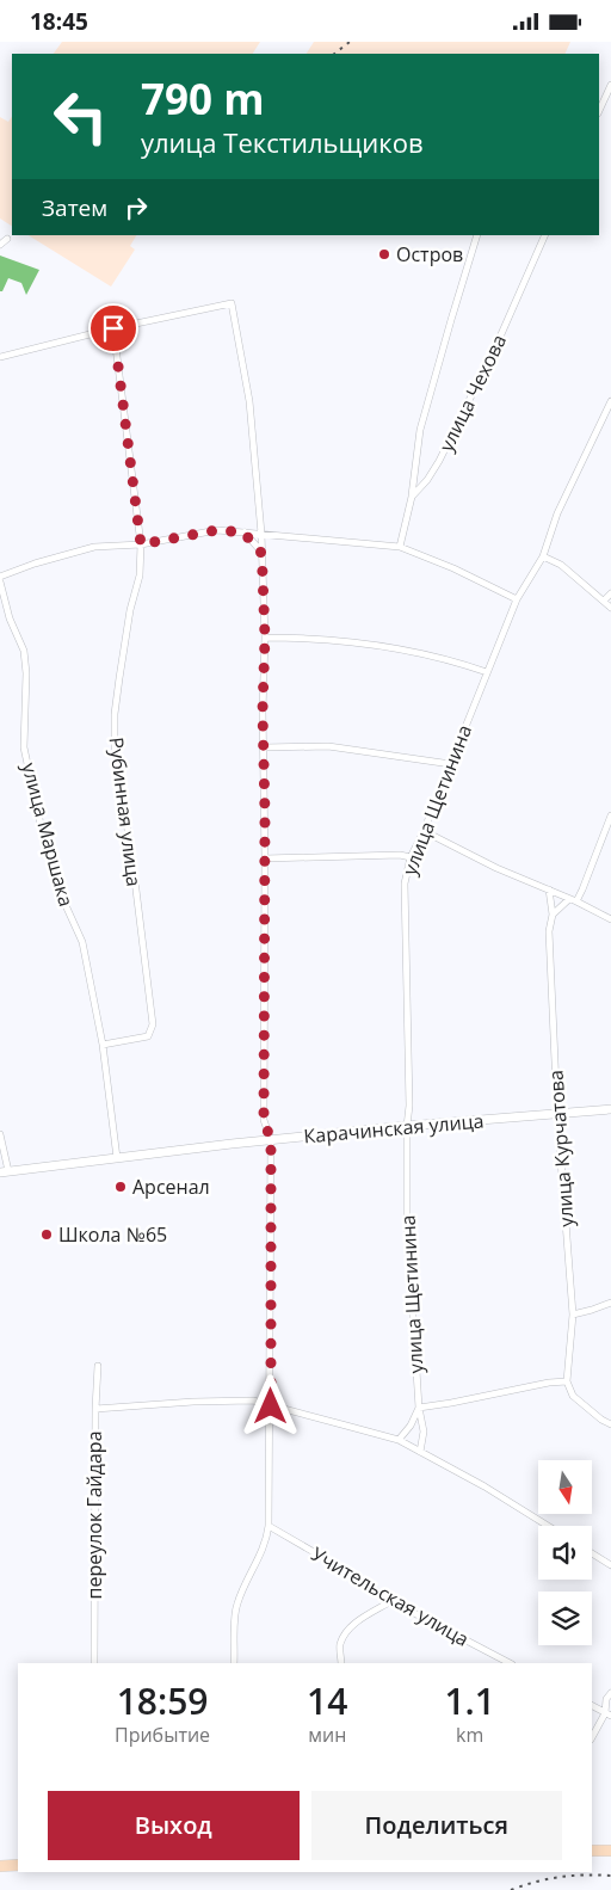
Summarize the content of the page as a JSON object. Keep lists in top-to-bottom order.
{
  "streets": {
    "street": [
      "улица Чехова",
      "улица Щетинина",
      "Рубинная улица",
      "улица Маршака",
      "Карачинская улица",
      "улица Курчатова",
      "переулок Гайдара",
      "Учительская улица"
    ]
  },
  "crossings": [
    ["улица Щетинина", "Карачинская улица"],
    ["Рубинная улица", "улица Маршака"],
    ["улица Маршака", "Карачинская улица"],
    ["Карачинская улица", "улица Курчатова"]
  ],
  "places": ["Остров", "Арсенал", "Школа №65"],
  "north": "bottom",
  "page": {
    "status": "18:45",
    "turn": ["790 m", "улица Текстильщиков"],
    "then": "Затем",
    "eta": [
      "18:59",
      "Прибытие",
      "14",
      "мин",
      "1.1",
      "km"
    ],
    "buttons": ["Выход", "Поделиться"]
  }
}
